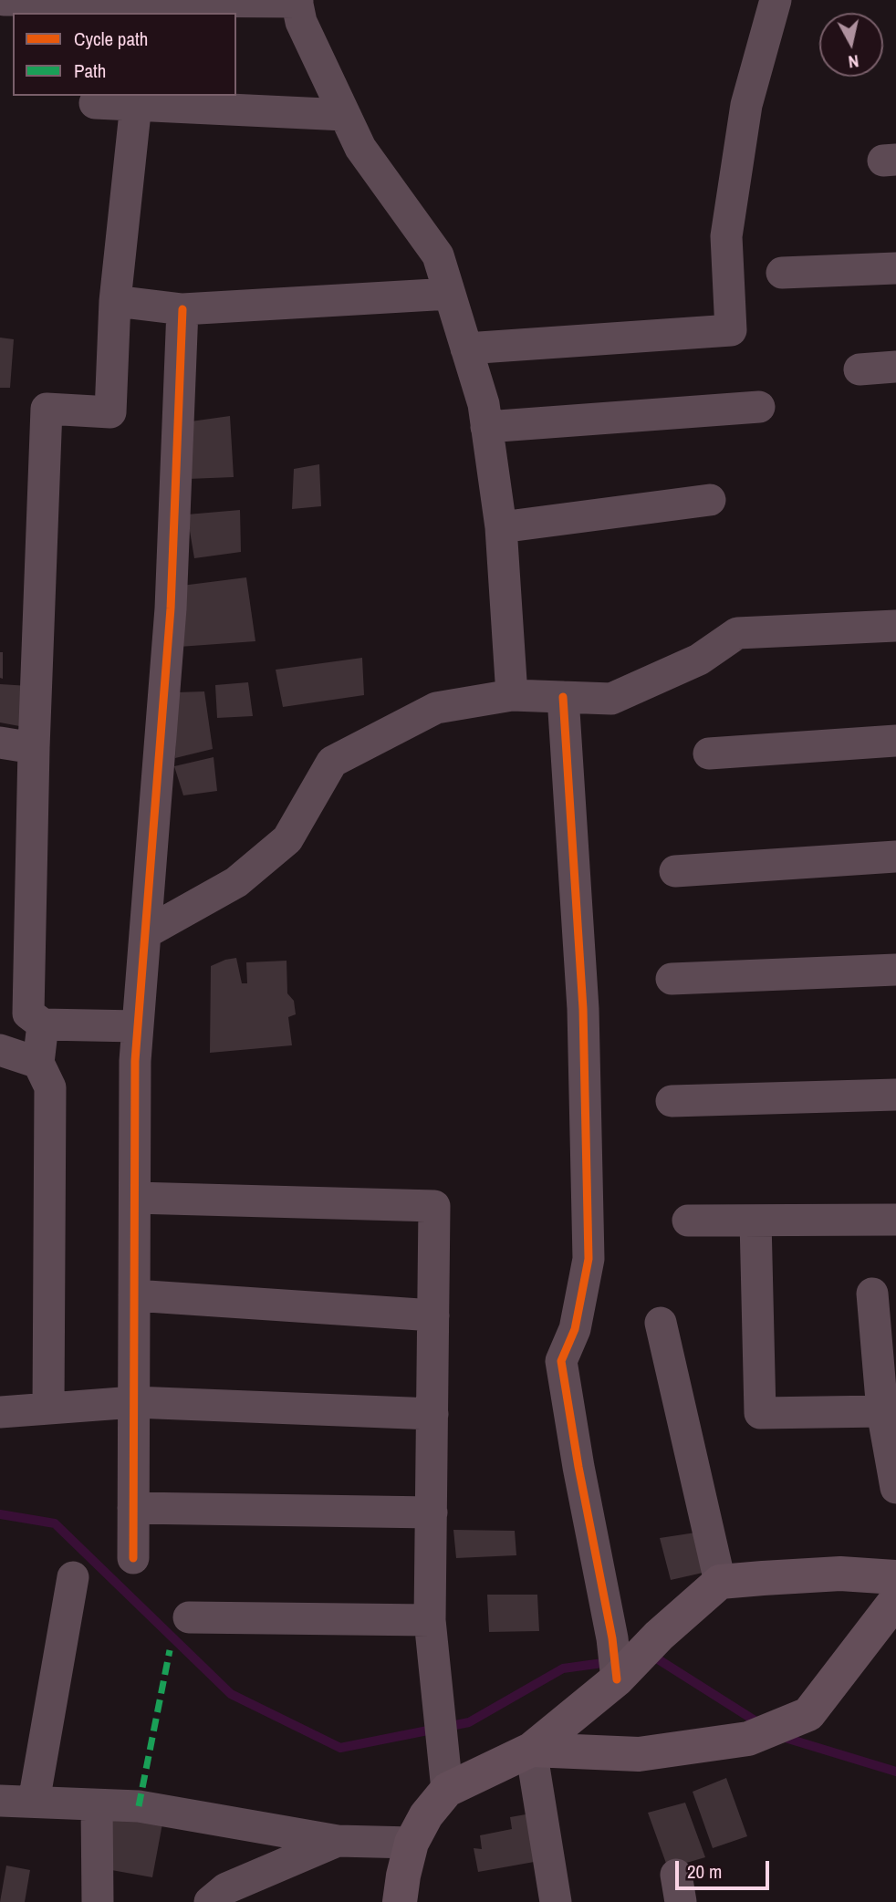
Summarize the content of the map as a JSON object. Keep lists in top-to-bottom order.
{
  "legend": ["Cycle path", "Path"],
  "scale_bar": "20 m",
  "north": "bottom"
}
